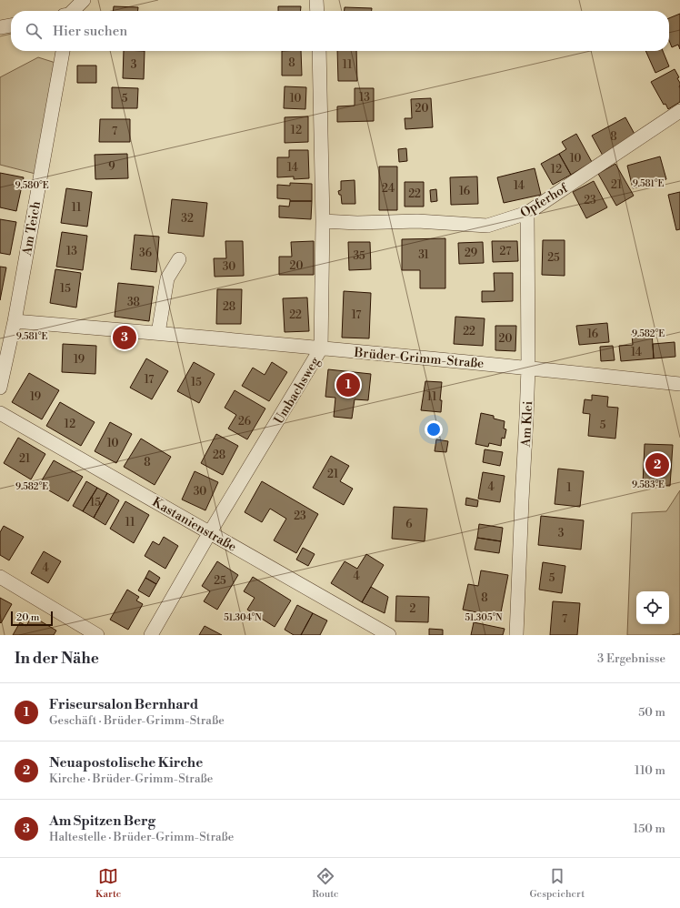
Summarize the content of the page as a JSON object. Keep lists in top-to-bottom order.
{
  "streets": {
    "street": [
      "Opferhof",
      "Am Teich",
      "Brüder-Grimm-Straße",
      "Umbachsweg",
      "Am Klei",
      "Kastanienstraße"
    ]
  },
  "crossings": [
    ["Opferhof", "Umbachsweg"],
    ["Opferhof", "Am Klei"],
    ["Am Teich", "Brüder-Grimm-Straße"],
    ["Brüder-Grimm-Straße", "Umbachsweg"],
    ["Brüder-Grimm-Straße", "Am Klei"],
    ["Umbachsweg", "Kastanienstraße"]
  ],
  "house_numbers": [
    "8",
    "3",
    "11",
    "13",
    "5",
    "10",
    "20",
    "12",
    "7",
    "8",
    "10",
    "9",
    "14",
    "12",
    "21",
    "14",
    "24",
    "16",
    "22",
    "23",
    "11",
    "32",
    "13",
    "27",
    "36",
    "29",
    "31",
    "35",
    "25",
    "20",
    "30",
    "15",
    "38",
    "28",
    "22",
    "17",
    "22",
    "16",
    "20",
    "14",
    "19",
    "17",
    "15",
    "19",
    "11",
    "26",
    "12",
    "5",
    "10",
    "28",
    "21",
    "8",
    "21",
    "4",
    "1",
    "30",
    "15",
    "23",
    "11",
    "6",
    "3",
    "4",
    "4",
    "5",
    "25",
    "8",
    "2",
    "7"
  ],
  "scale_bar": "20 m",
  "page": {
    "search": "Hier suchen",
    "pins": ["3", "1", "2"],
    "scale": "20 m",
    "heading": ["In der Nähe", "3 Ergebnisse"],
    "list": [
      {
        "mark": "1",
        "name": "Friseursalon Bernhard",
        "note": "Geschäft · Brüder-Grimm-Straße",
        "value": "50 m"
      },
      {
        "mark": "2",
        "name": "Neuapostolische Kirche",
        "note": "Kirche · Brüder-Grimm-Straße",
        "value": "110 m"
      },
      {
        "mark": "3",
        "name": "Am Spitzen Berg",
        "note": "Haltestelle · Brüder-Grimm-Straße",
        "value": "150 m"
      }
    ],
    "nav": ["Karte", "Route", "Gespeichert"]
  },
  "coordinates": [
    "9.581°E",
    "9.580°E",
    "9.582°E",
    "9.583°E",
    "51.304°N",
    "51.305°N"
  ]
}
